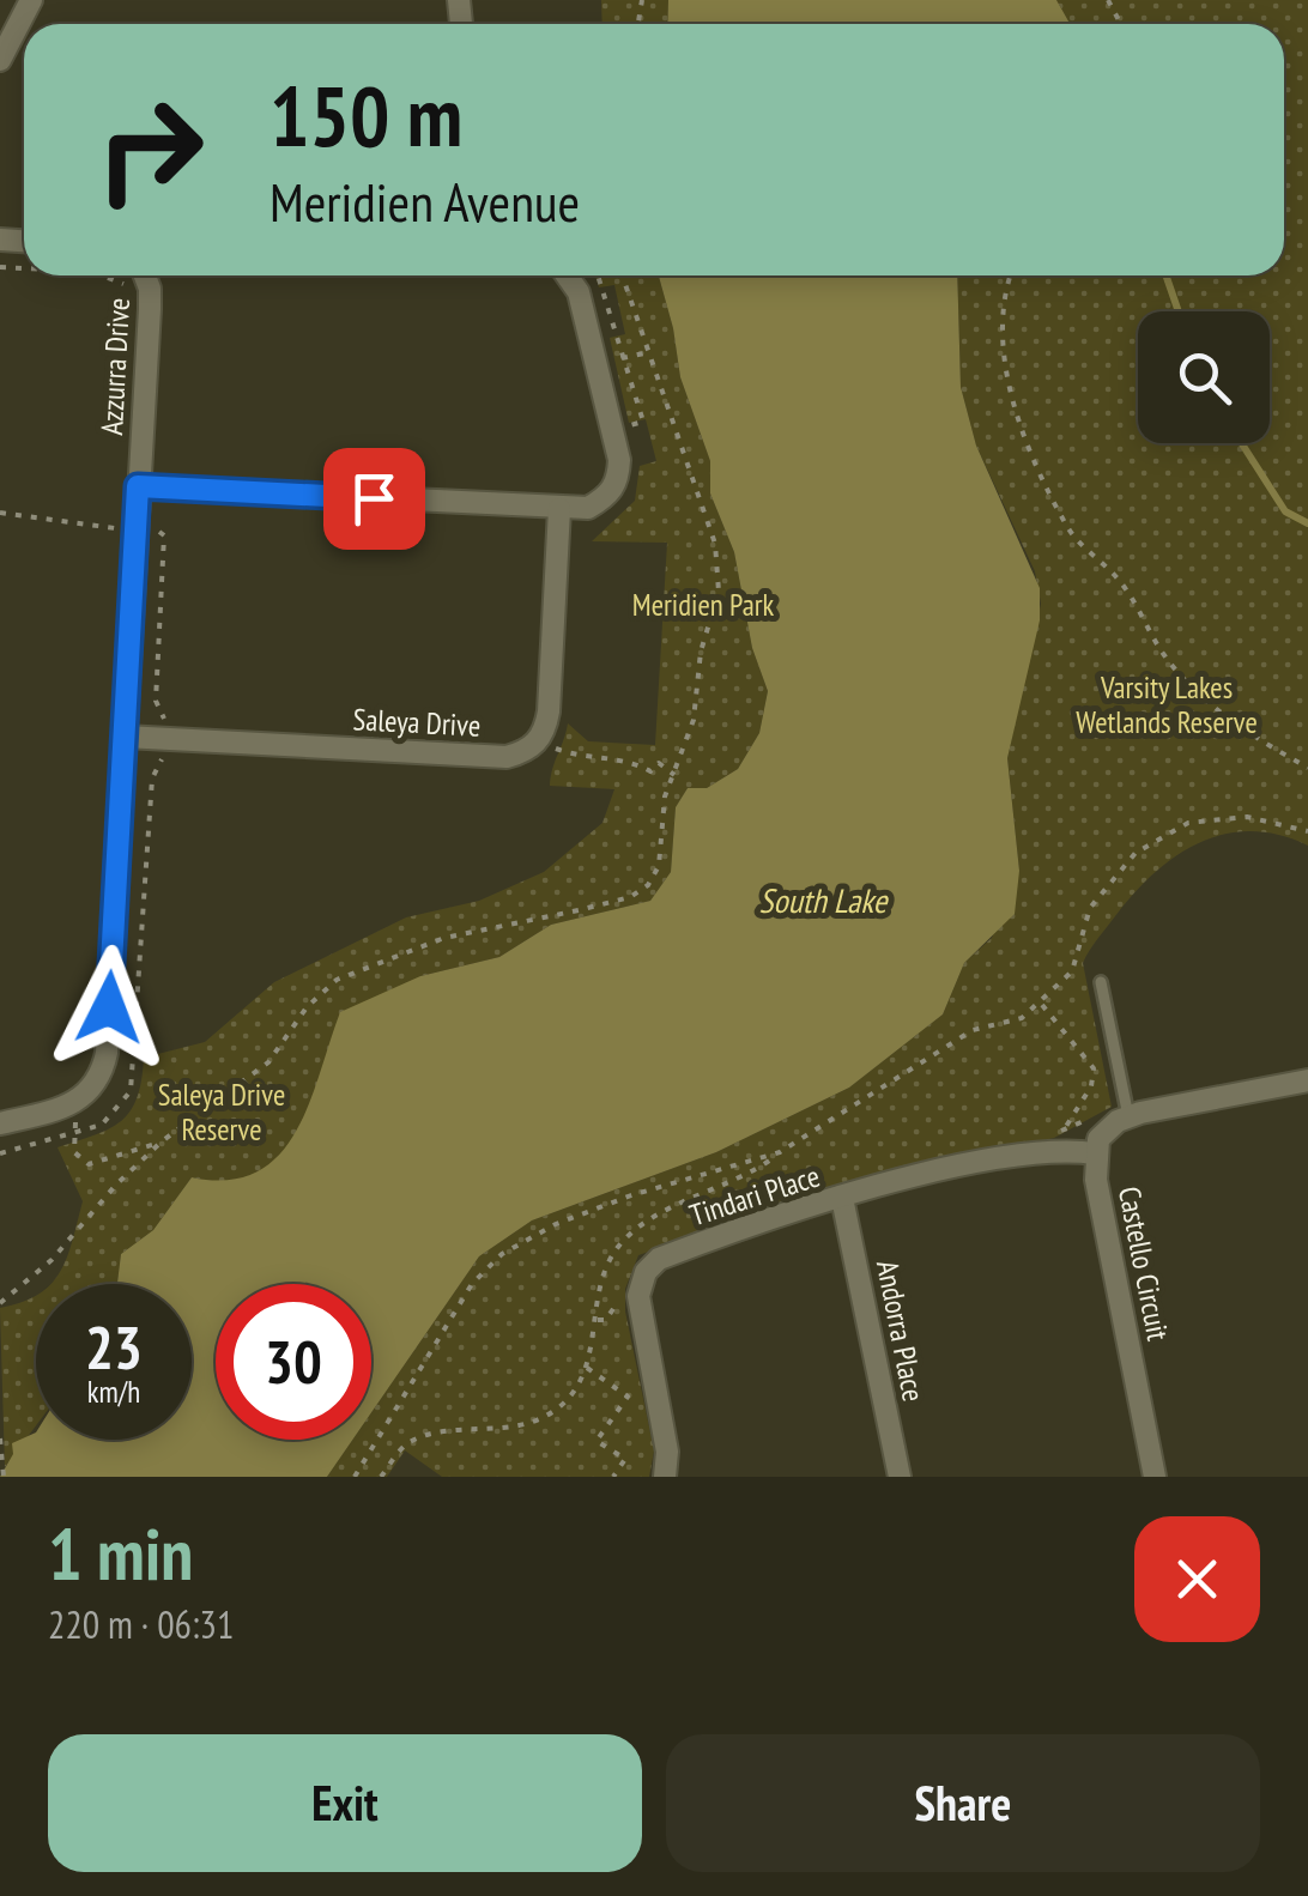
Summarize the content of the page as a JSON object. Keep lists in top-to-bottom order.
{
  "streets": {
    "street": [
      "Azzurra Drive",
      "Saleya Drive",
      "Tindari Place",
      "Castello Circuit",
      "Andorra Place"
    ]
  },
  "crossings": [
    ["Azzurra Drive", "Saleya Drive"],
    ["Tindari Place", "Castello Circuit"],
    ["Tindari Place", "Andorra Place"]
  ],
  "water": ["South Lake"],
  "parks": ["Meridien Park", "Varsity Lakes Wetlands Reserve", "Saleya Drive Reserve"],
  "page": {
    "turn": ["150 m", "Meridien Avenue"],
    "speed": "23 km/h",
    "limit": "30",
    "heading": ["1 min", "220 m · 06:31"],
    "buttons": ["Exit", "Share"]
  }
}
